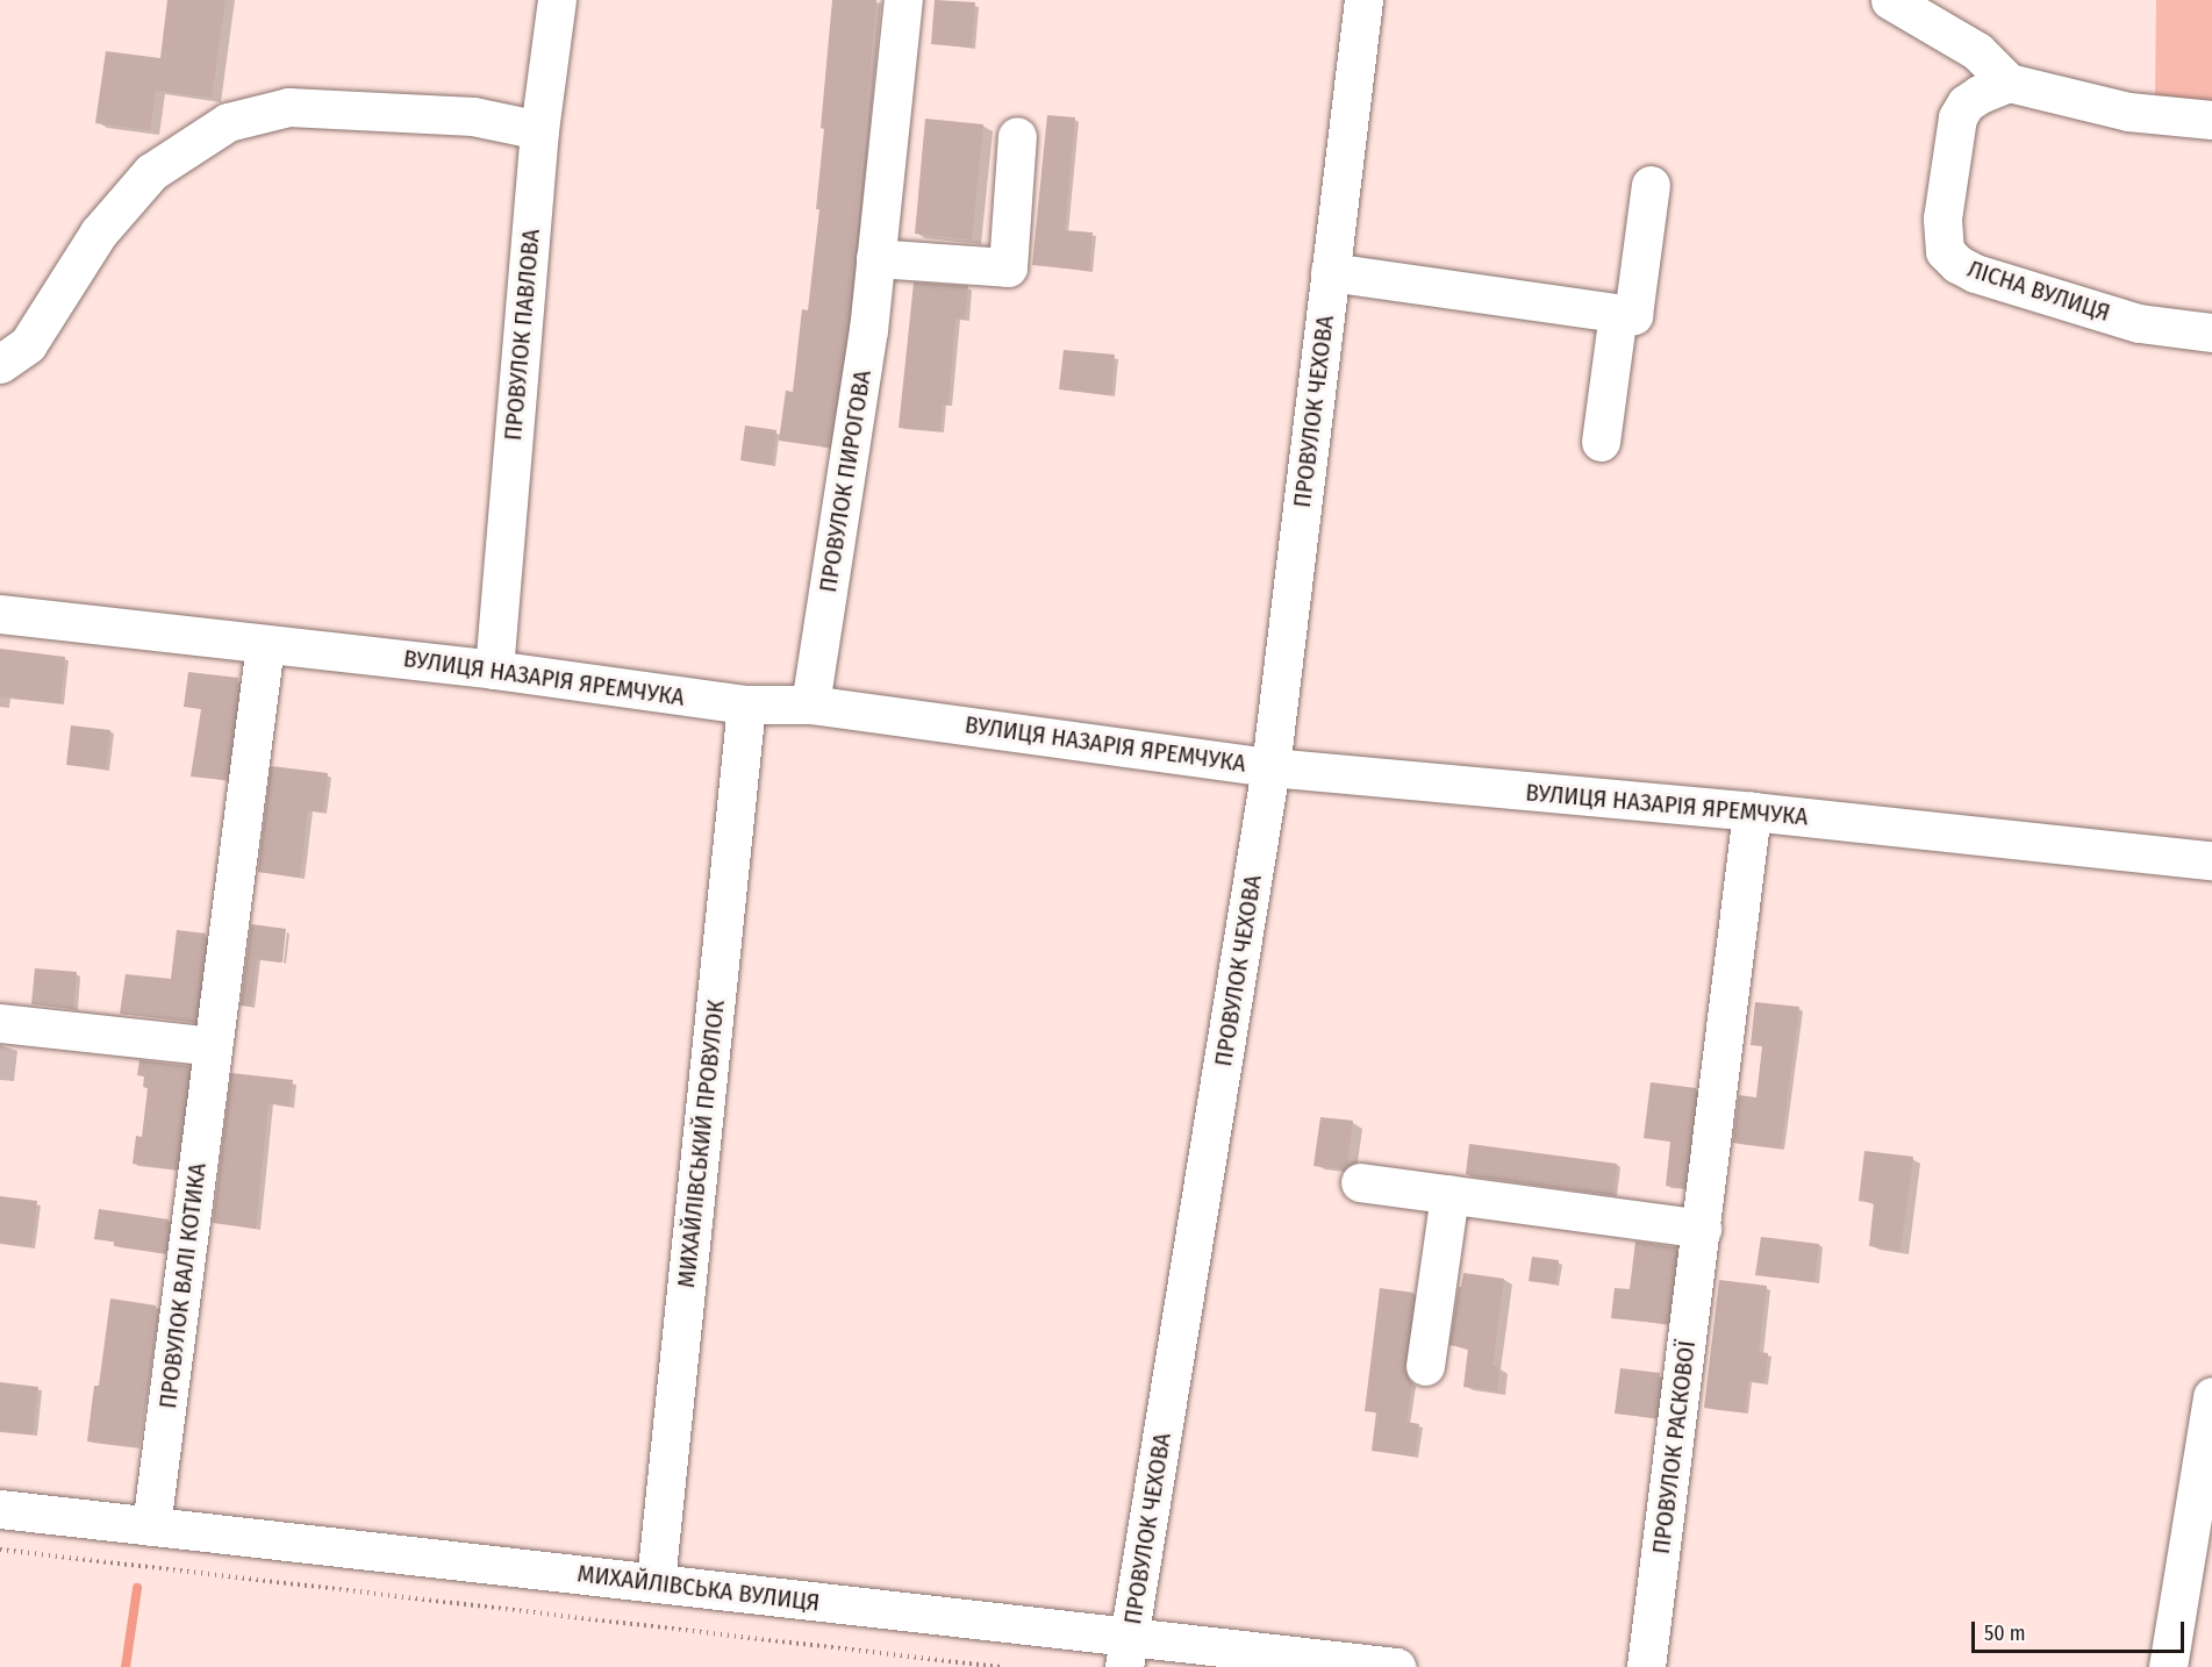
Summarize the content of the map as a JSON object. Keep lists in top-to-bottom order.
{
  "streets": {
    "street": [
      "ЛІСНА ВУЛИЦЯ",
      "ПРОВУЛОК ПАВЛОВА",
      "ПРОВУЛОК ЧЕХОВА",
      "ПРОВУЛОК ПИРОГОВА",
      "ВУЛИЦЯ НАЗАРІЯ ЯРЕМЧУКА",
      "МИХАЙЛІВСЬКИЙ ПРОВУЛОК",
      "ПРОВУЛОК ВАЛІ КОТИКА",
      "ПРОВУЛОК РАСКОВОЇ",
      "МИХАЙЛІВСЬКА ВУЛИЦЯ"
    ]
  },
  "crossings": [
    ["ПРОВУЛОК ПАВЛОВА", "ВУЛИЦЯ НАЗАРІЯ ЯРЕМЧУКА"],
    ["ПРОВУЛОК ЧЕХОВА", "ВУЛИЦЯ НАЗАРІЯ ЯРЕМЧУКА"],
    ["ПРОВУЛОК ЧЕХОВА", "МИХАЙЛІВСЬКА ВУЛИЦЯ"],
    ["ПРОВУЛОК ПИРОГОВА", "ВУЛИЦЯ НАЗАРІЯ ЯРЕМЧУКА"],
    ["ВУЛИЦЯ НАЗАРІЯ ЯРЕМЧУКА", "МИХАЙЛІВСЬКИЙ ПРОВУЛОК"],
    ["ВУЛИЦЯ НАЗАРІЯ ЯРЕМЧУКА", "ПРОВУЛОК ВАЛІ КОТИКА"],
    ["ВУЛИЦЯ НАЗАРІЯ ЯРЕМЧУКА", "ПРОВУЛОК РАСКОВОЇ"],
    ["МИХАЙЛІВСЬКИЙ ПРОВУЛОК", "МИХАЙЛІВСЬКА ВУЛИЦЯ"],
    ["ПРОВУЛОК ВАЛІ КОТИКА", "МИХАЙЛІВСЬКА ВУЛИЦЯ"]
  ],
  "scale_bar": "50 m"
}
